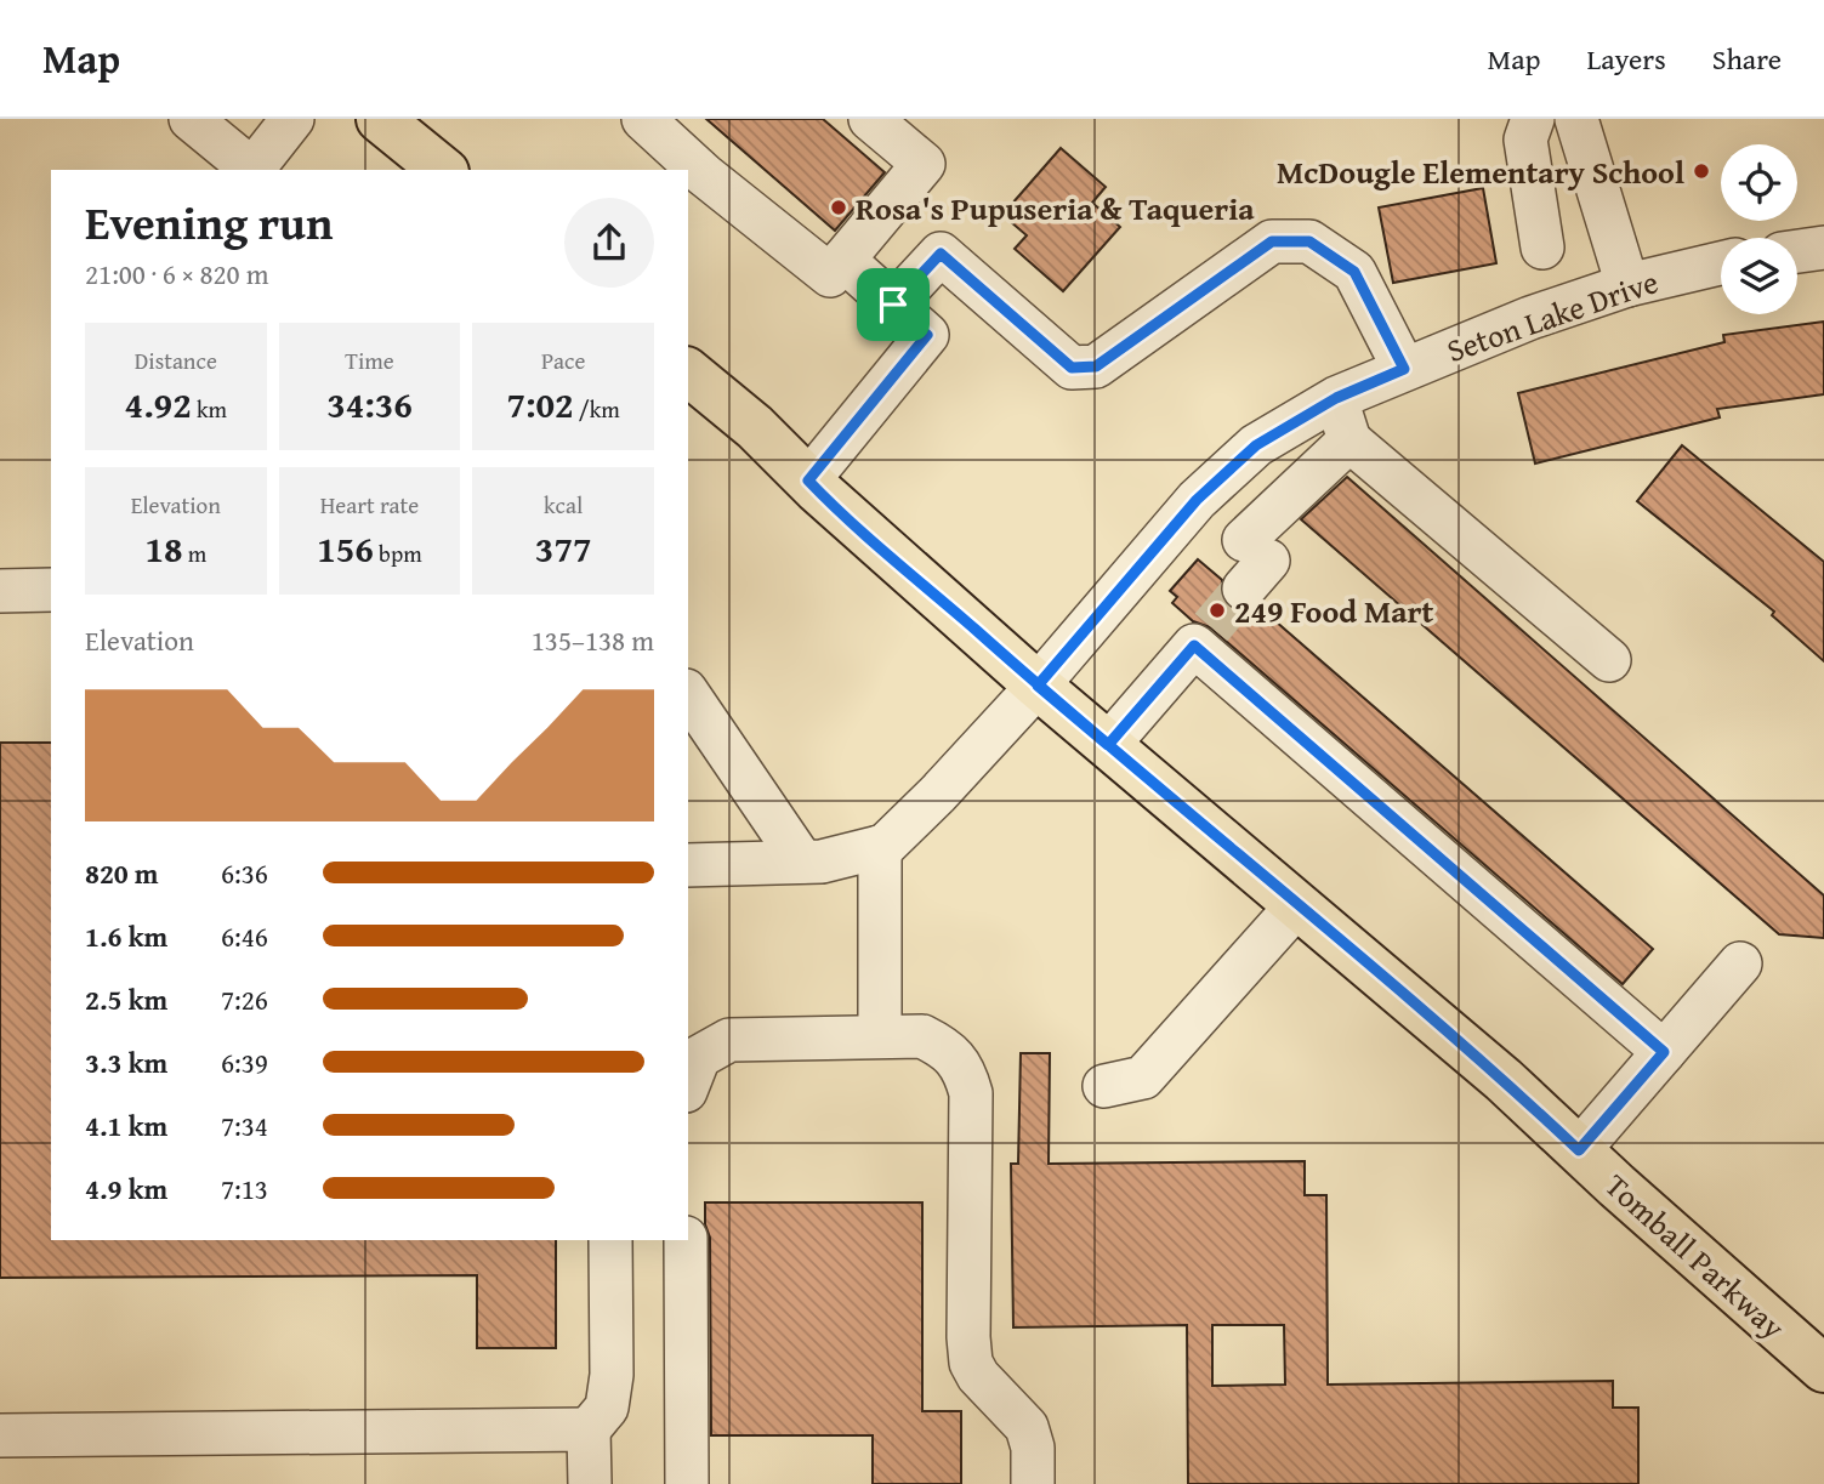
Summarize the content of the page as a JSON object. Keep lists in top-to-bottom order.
{
  "streets": {
    "main road": ["Tomball Parkway"],
    "street": ["Seton Lake Drive"]
  },
  "crossings": [
    ["Seton Lake Drive", "Tomball Parkway"]
  ],
  "places": ["McDougle Elementary School", "Rosa's Pupuseria & Taqueria", "249 Food Mart"],
  "page": {
    "header": "Map",
    "nav": ["Map", "Layers", "Share"],
    "heading": ["Evening run", "21:00 · 6 × 820 m"],
    "stats": [
      ["Distance", "4.92 km"],
      ["Time", "34:36"],
      ["Pace", "7:02 /km"],
      ["Elevation", "18 m"],
      ["Heart rate", "156 bpm"],
      ["kcal", "377"]
    ],
    "chart": ["Elevation", "135–138 m"],
    "list": [
      {
        "name": "820 m",
        "note": "6:36"
      },
      {
        "name": "1.6 km",
        "note": "6:46"
      },
      {
        "name": "2.5 km",
        "note": "7:26"
      },
      {
        "name": "3.3 km",
        "note": "6:39"
      },
      {
        "name": "4.1 km",
        "note": "7:34"
      },
      {
        "name": "4.9 km",
        "note": "7:13"
      }
    ]
  }
}
